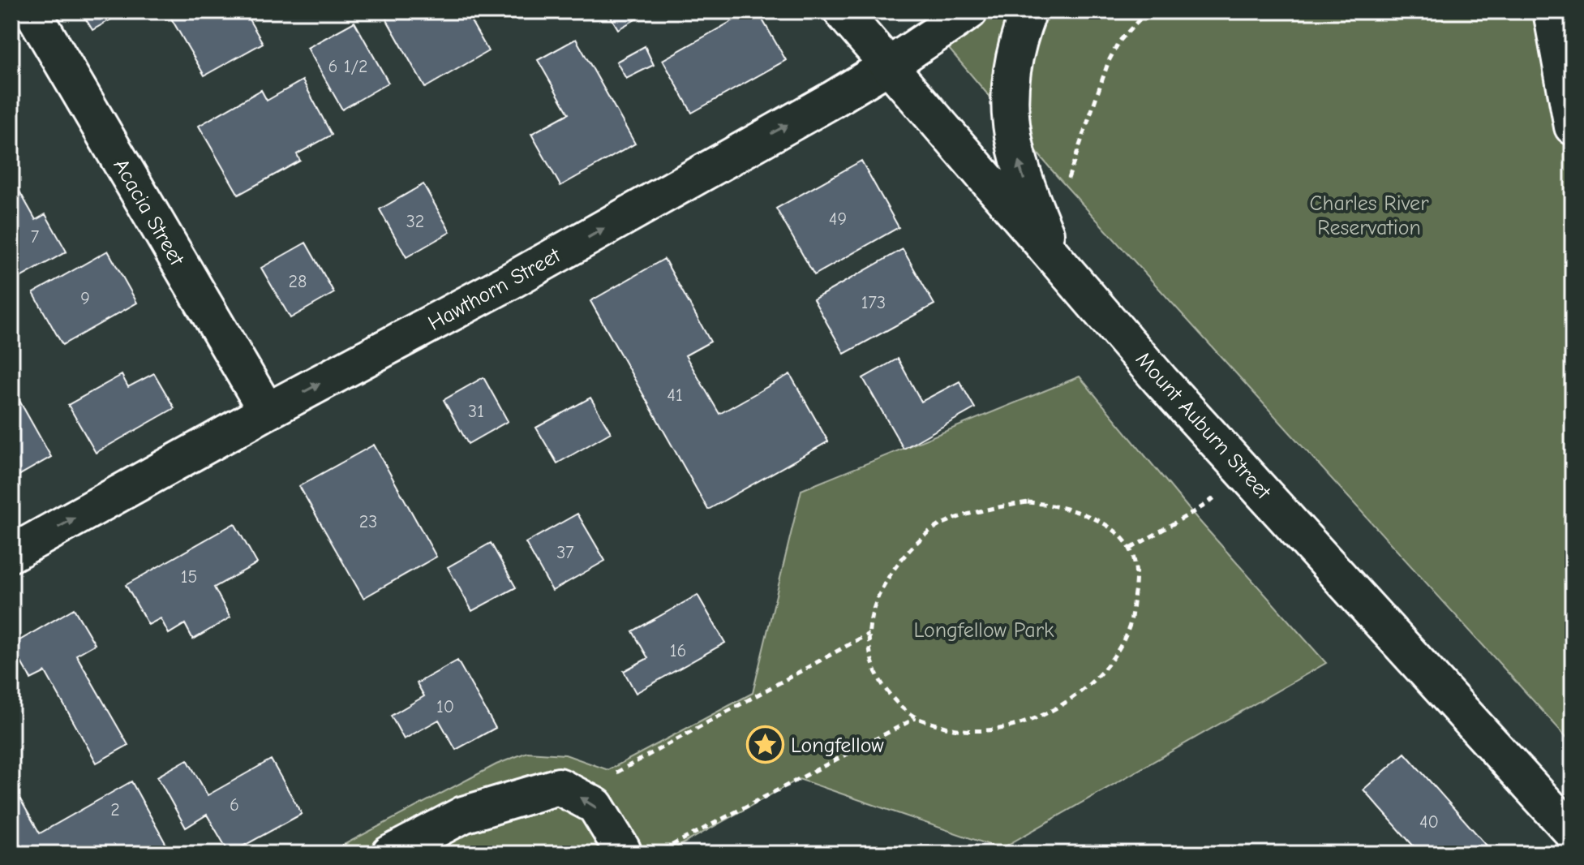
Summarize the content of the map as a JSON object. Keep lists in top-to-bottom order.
{
  "streets": {
    "main road": ["Acacia Street", "Hawthorn Street", "Mount Auburn Street"]
  },
  "crossings": [
    ["Acacia Street", "Hawthorn Street"],
    ["Hawthorn Street", "Mount Auburn Street"]
  ],
  "one_way": ["Hawthorn Street"],
  "parks": ["Charles River Reservation", "Longfellow Park"],
  "places": {
    "place": ["Longfellow"]
  },
  "house_numbers": [
    "6 1/2",
    "49",
    "32",
    "7",
    "28",
    "9",
    "173",
    "41",
    "31",
    "23",
    "37",
    "15",
    "16",
    "10",
    "6",
    "2",
    "40"
  ]
}
